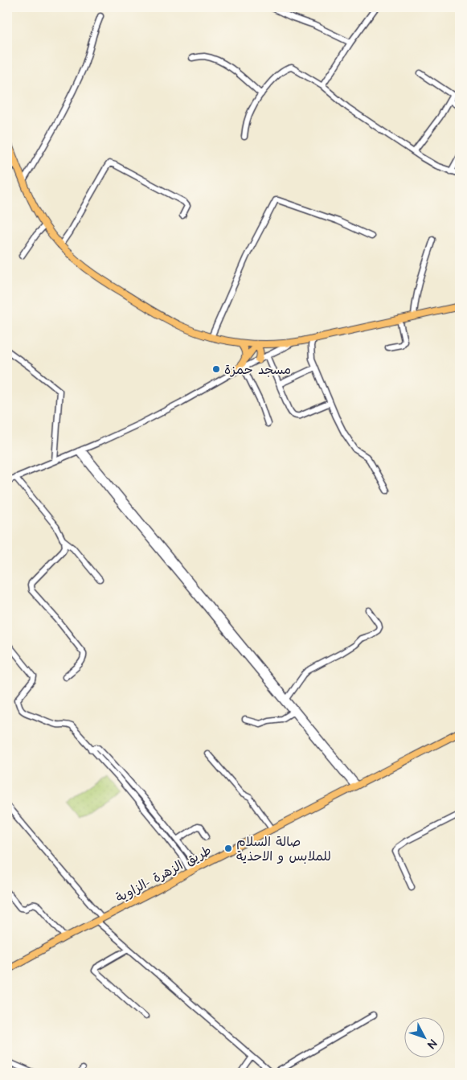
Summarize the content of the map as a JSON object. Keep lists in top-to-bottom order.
{
  "streets": {
    "main road": ["طريق الزهرة -الزاوية"]
  },
  "places": ["مسجد حمزة", "صالة السلام للملابس و الاحذية"],
  "north": "bottom right"
}
